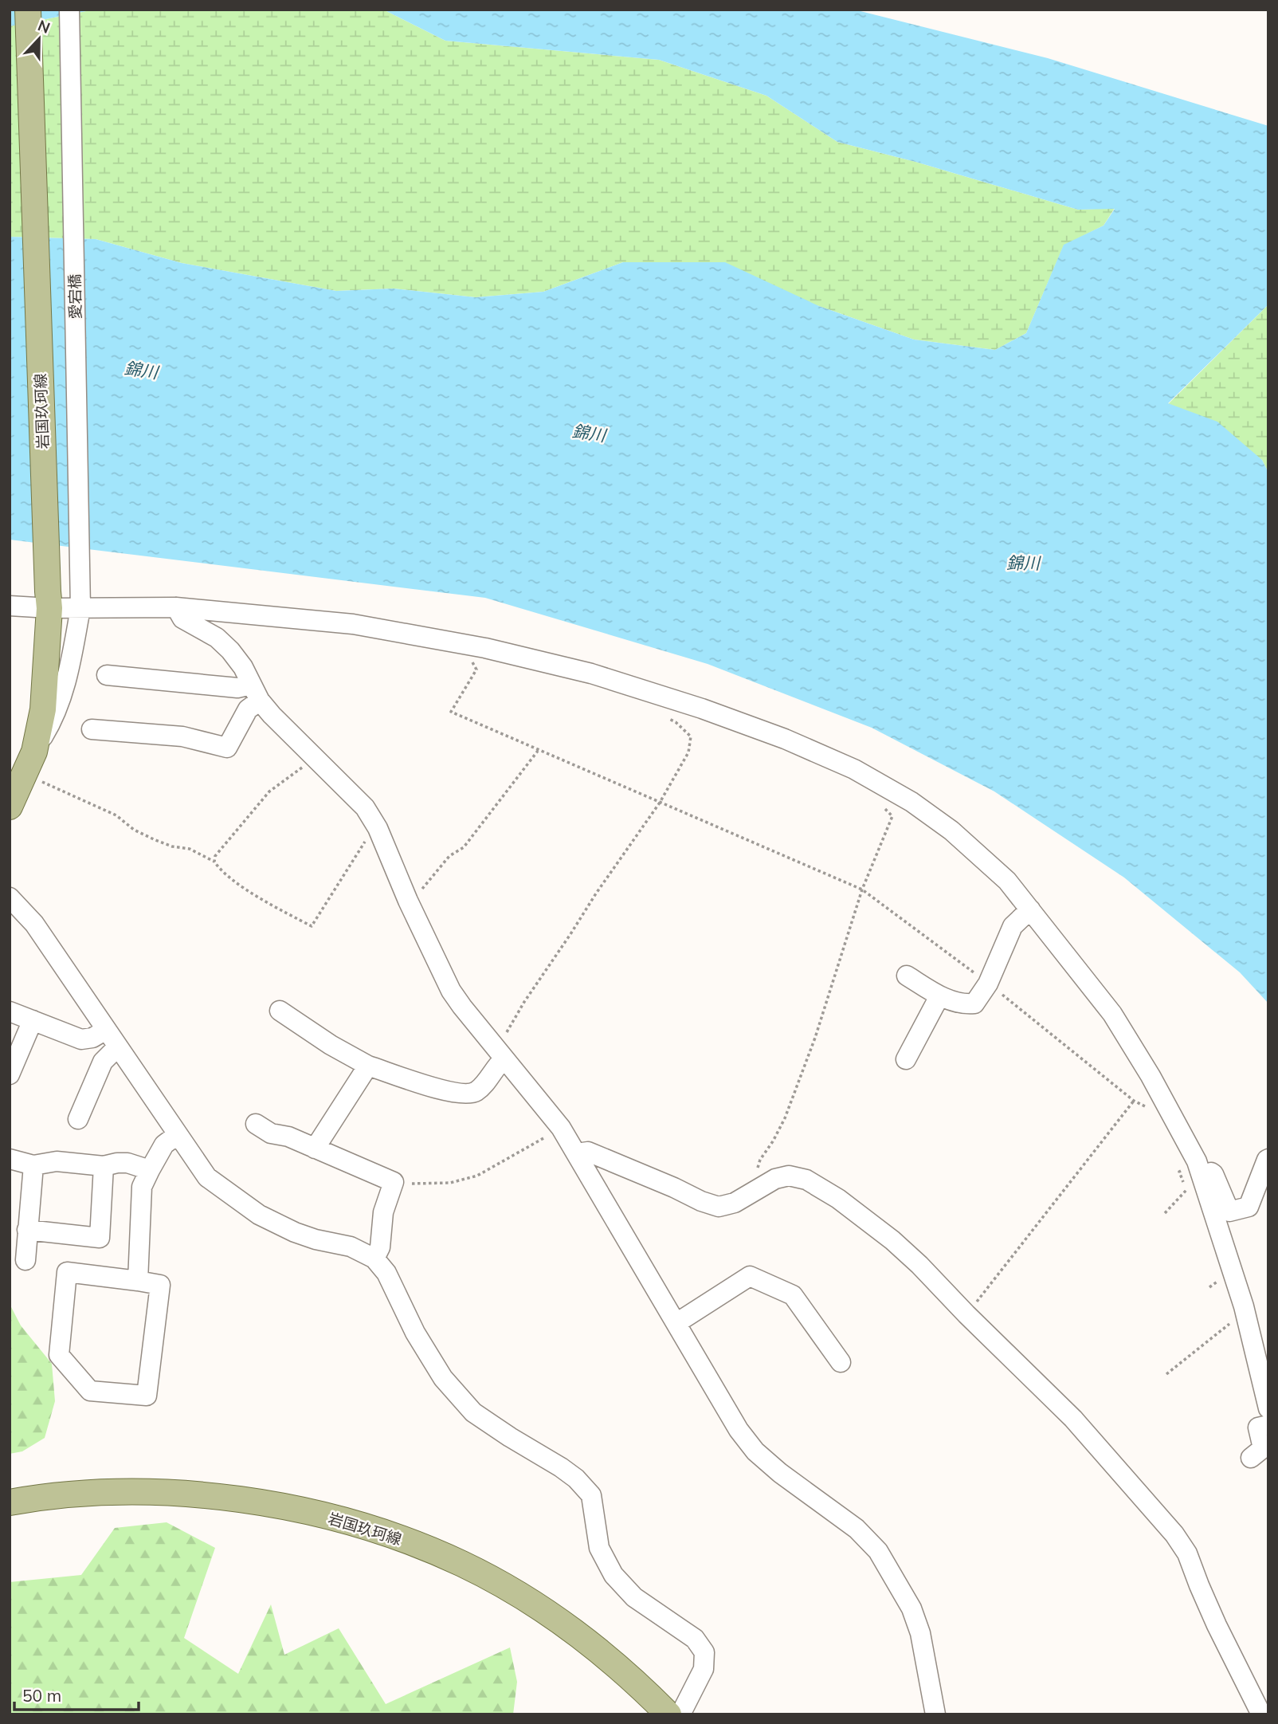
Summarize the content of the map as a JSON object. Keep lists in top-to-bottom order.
{
  "streets": {
    "main road": ["岩国玖珂線"],
    "street": ["愛宕橋"]
  },
  "crossings": [
    ["愛宕橋", "岩国玖珂線"]
  ],
  "water": ["錦川"],
  "scale_bar": "50 m",
  "north": "top"
}
